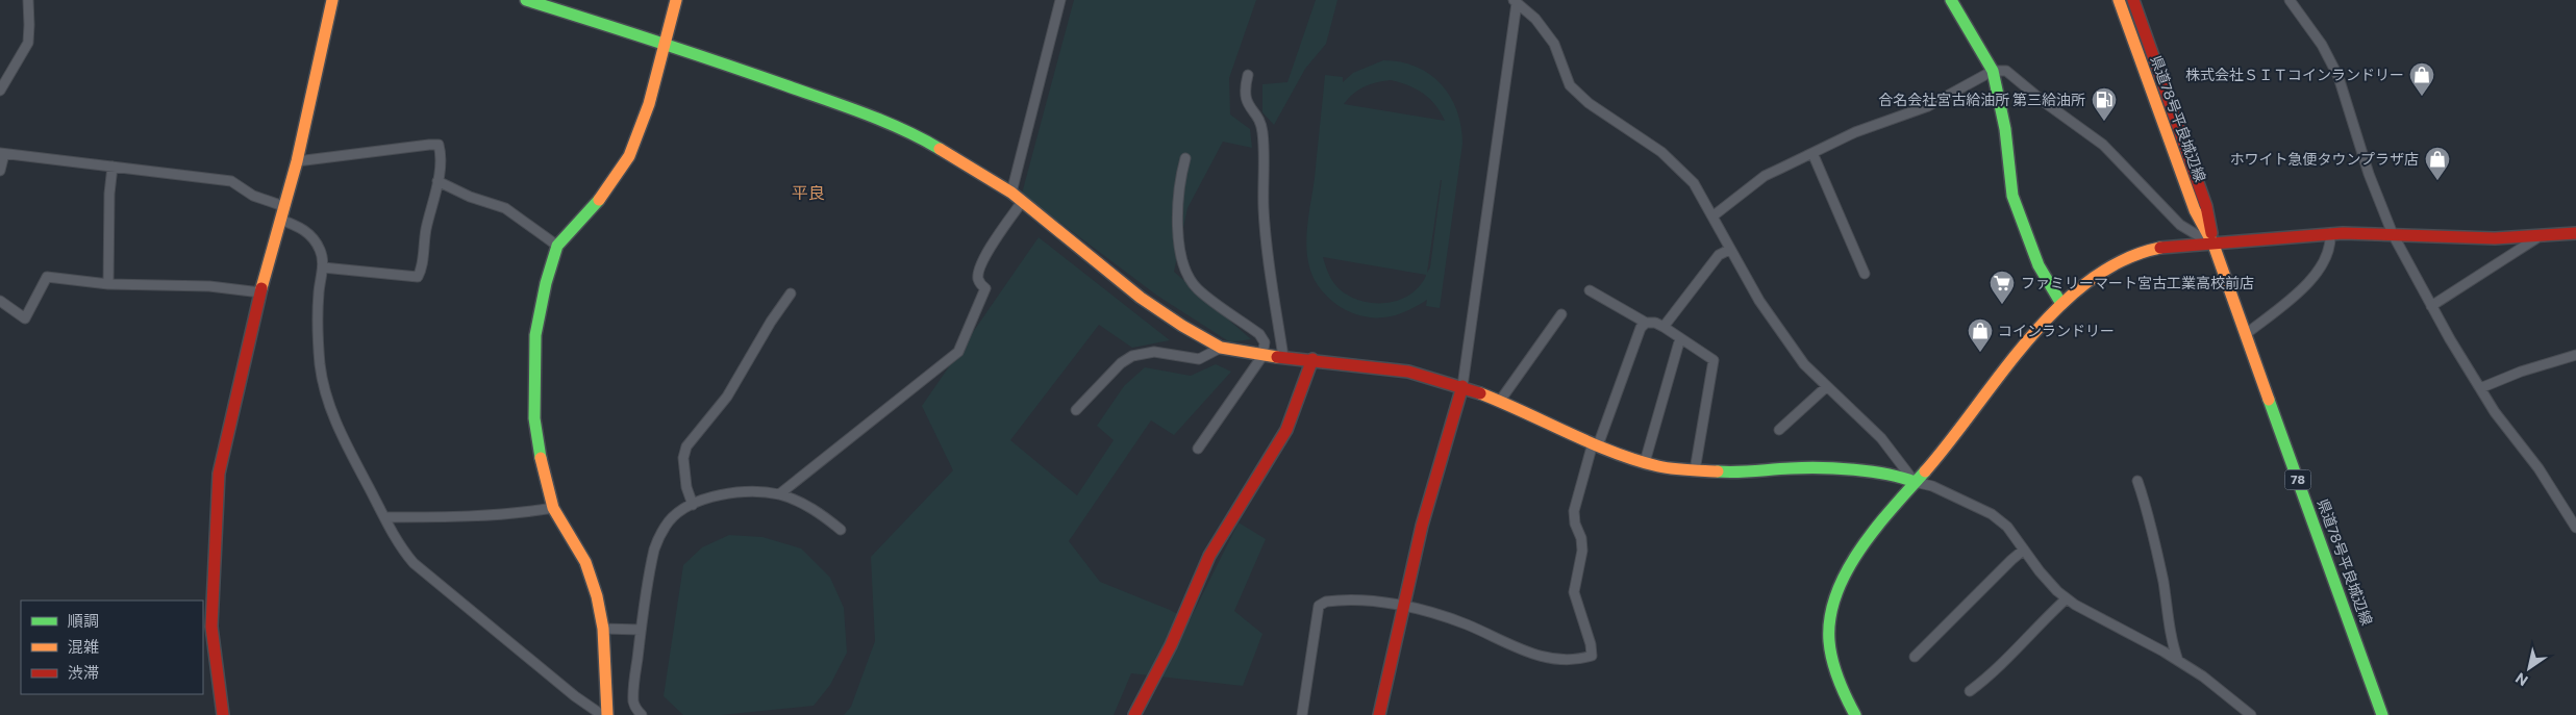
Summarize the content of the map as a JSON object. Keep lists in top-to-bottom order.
{
  "streets": {
    "street": ["県道78号平良城辺線", "78"]
  },
  "districts": ["平良"],
  "places": {
    "shop": ["株式会社ＳＩＴコインランドリー", "ホワイト急便タウンプラザ店", "コインランドリー"],
    "fuel station": ["合名会社宮古給油所 第三給油所"],
    "supermarket": ["ファミリーマート宮古工業高校前店"]
  },
  "legend": ["順調", "混雑", "渋滞"],
  "north": "bottom left"
}
